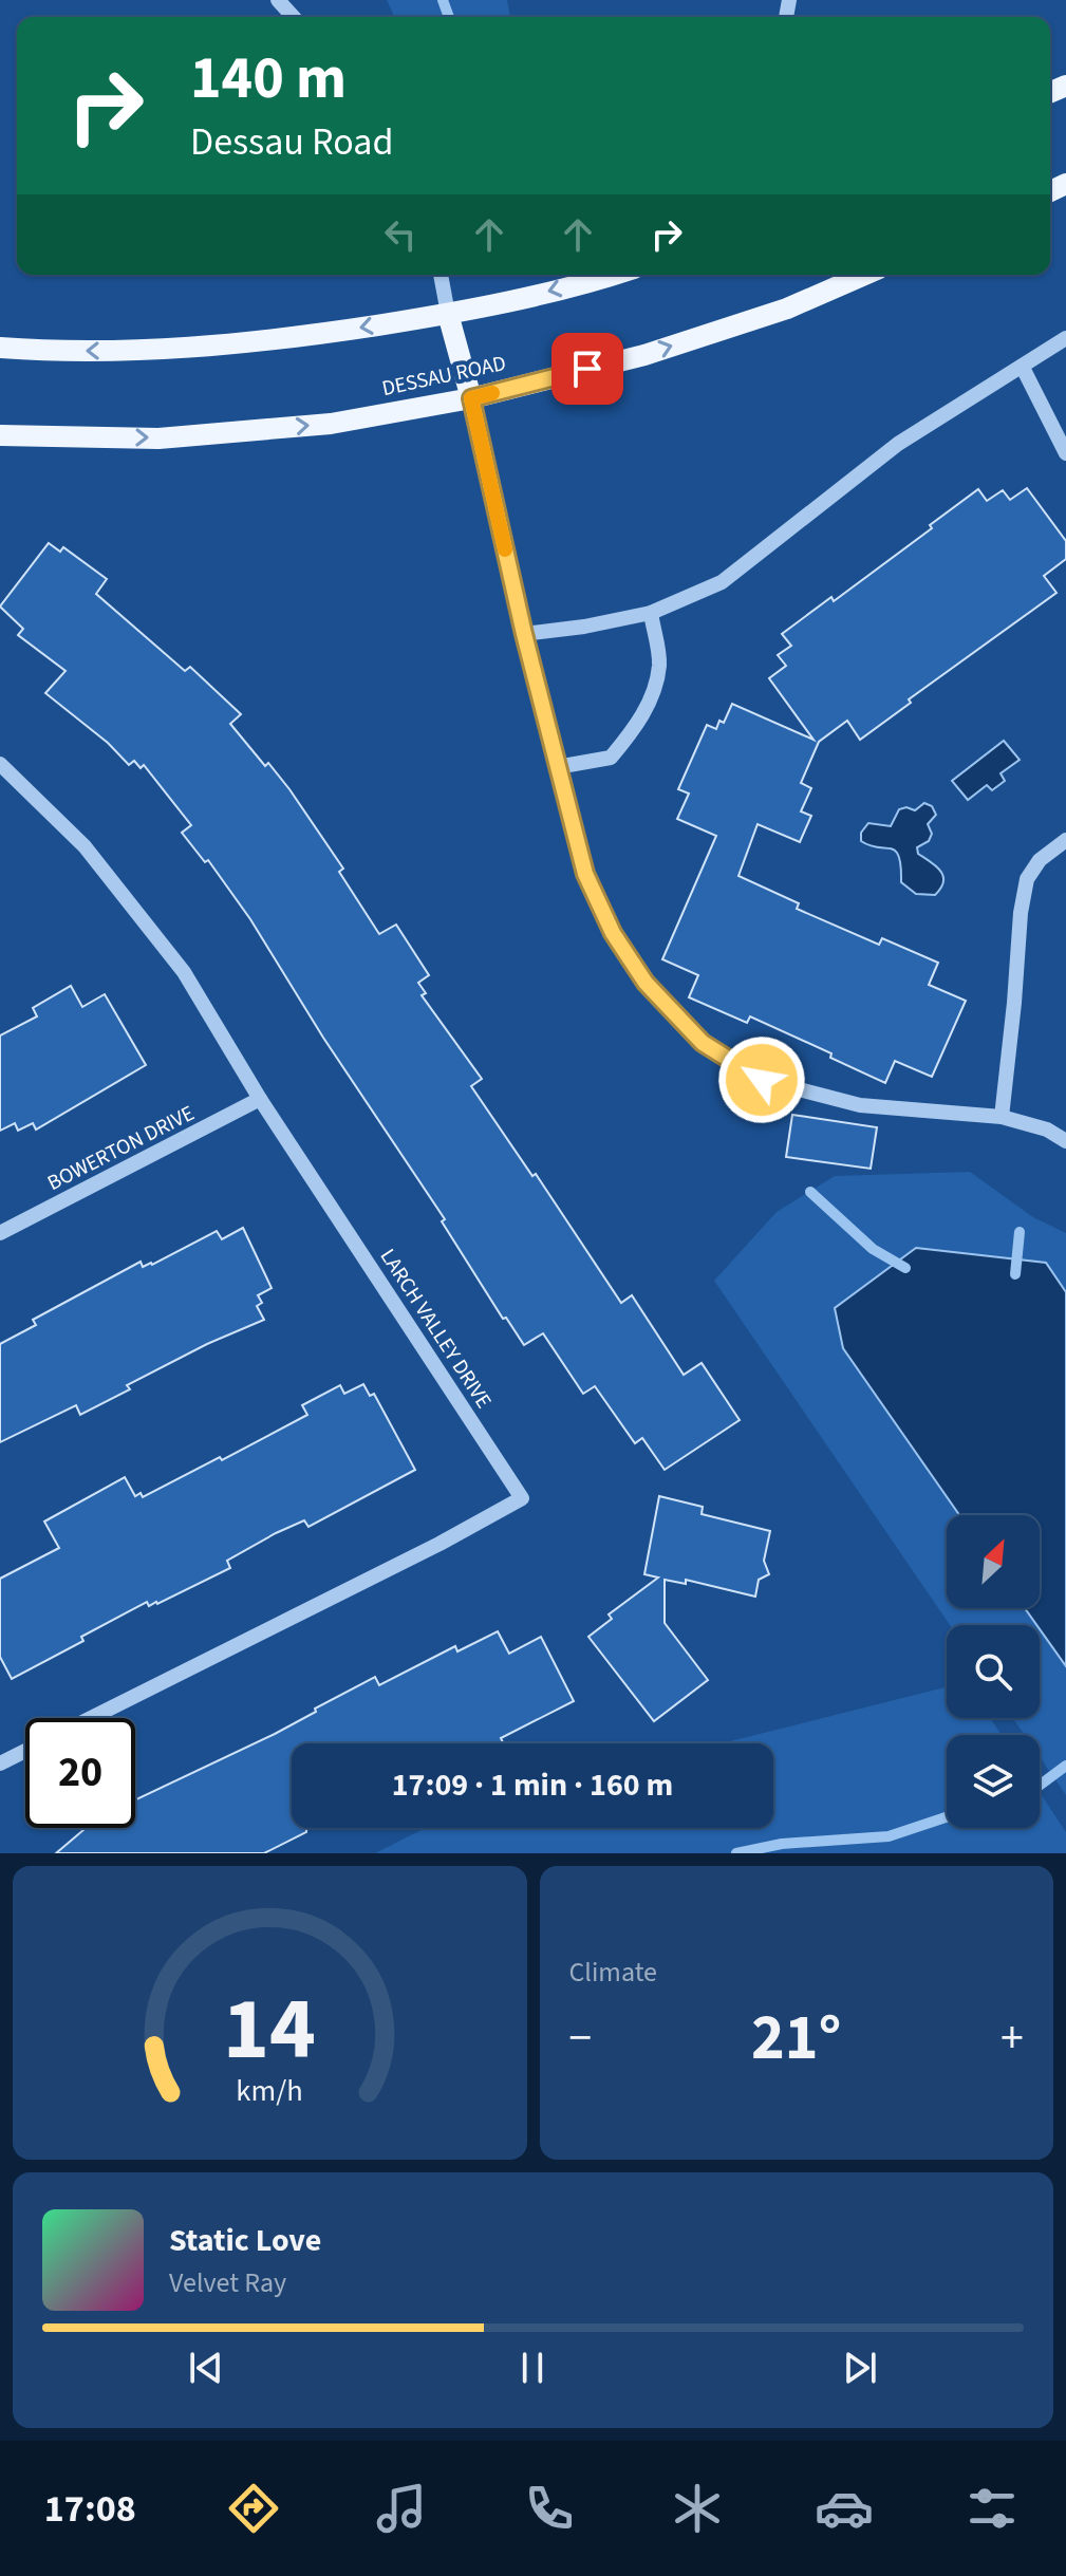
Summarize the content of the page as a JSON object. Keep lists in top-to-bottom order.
{
  "streets": {
    "main road": ["DESSAU ROAD"],
    "street": ["BOWERTON DRIVE", "LARCH VALLEY DRIVE"]
  },
  "crossings": [
    ["BOWERTON DRIVE", "LARCH VALLEY DRIVE"]
  ],
  "north": "top right",
  "page": {
    "turn": ["140 m", "Dessau Road"],
    "limit": "20",
    "trip": "17:09 · 1 min · 160 m",
    "tile": "Climate",
    "heat": ["−", "21°", "+"],
    "song": ["Static Love", "Velvet Ray"],
    "tabs": "17:08",
    "gauge": ["14", "km/h"]
  }
}
